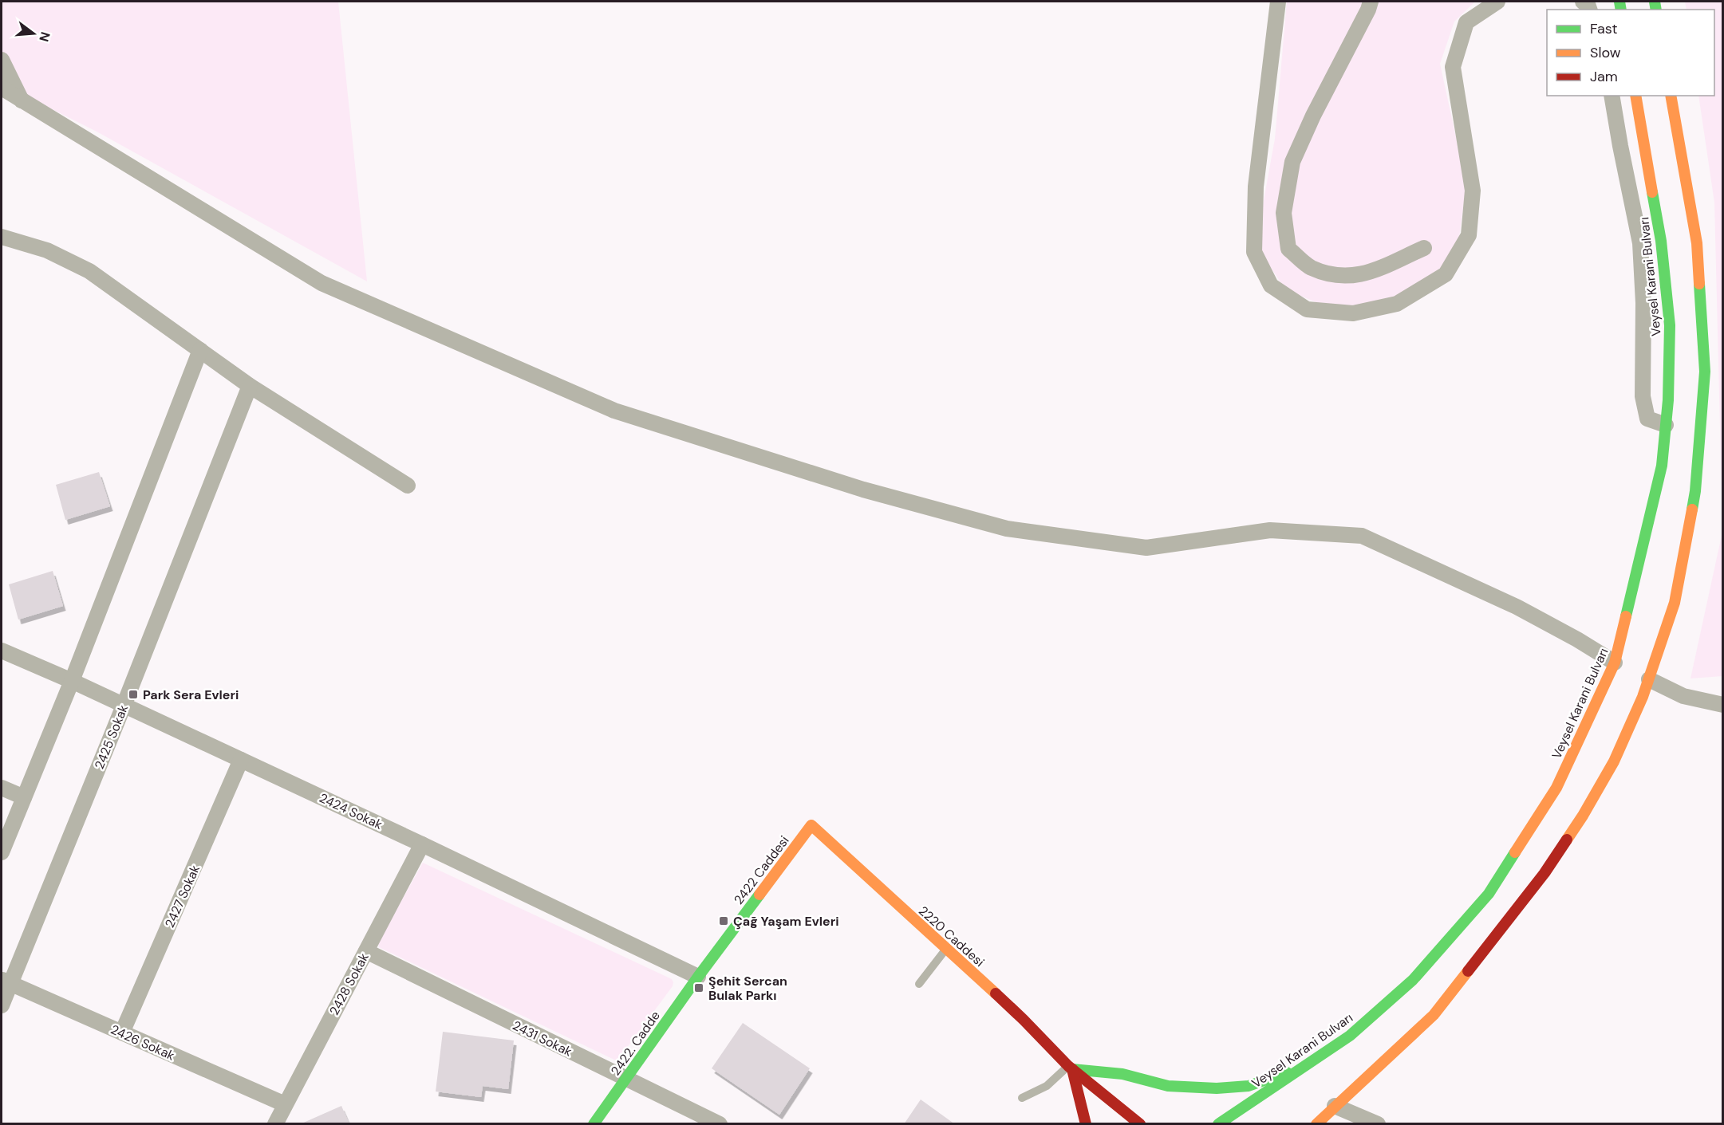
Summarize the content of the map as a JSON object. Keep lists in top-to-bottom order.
{
  "streets": {
    "main road": [
      "Veysel Karani Bulvarı",
      "2422 Caddesi",
      "2220 Caddesi",
      "2422. Cadde"
    ],
    "street": [
      "2425 Sokak",
      "2424 Sokak",
      "2427 Sokak",
      "2428 Sokak",
      "2431 Sokak",
      "2426 Sokak"
    ]
  },
  "crossings": [
    ["2425 Sokak", "2424 Sokak"],
    ["2425 Sokak", "2426 Sokak"],
    ["2424 Sokak", "2422 Caddesi"],
    ["2424 Sokak", "2427 Sokak"],
    ["2424 Sokak", "2428 Sokak"],
    ["2424 Sokak", "2422. Cadde"],
    ["2422 Caddesi", "2220 Caddesi"],
    ["2422 Caddesi", "2422. Cadde"],
    ["2427 Sokak", "2426 Sokak"],
    ["2428 Sokak", "2431 Sokak"],
    ["2428 Sokak", "2426 Sokak"],
    ["2431 Sokak", "2422. Cadde"]
  ],
  "places": {
    "transit": ["Park Sera Evleri", "Çağ Yaşam Evleri", "Şehit Sercan Bulak Parkı"]
  },
  "legend": ["Fast", "Slow", "Jam"],
  "north": "right"
}
